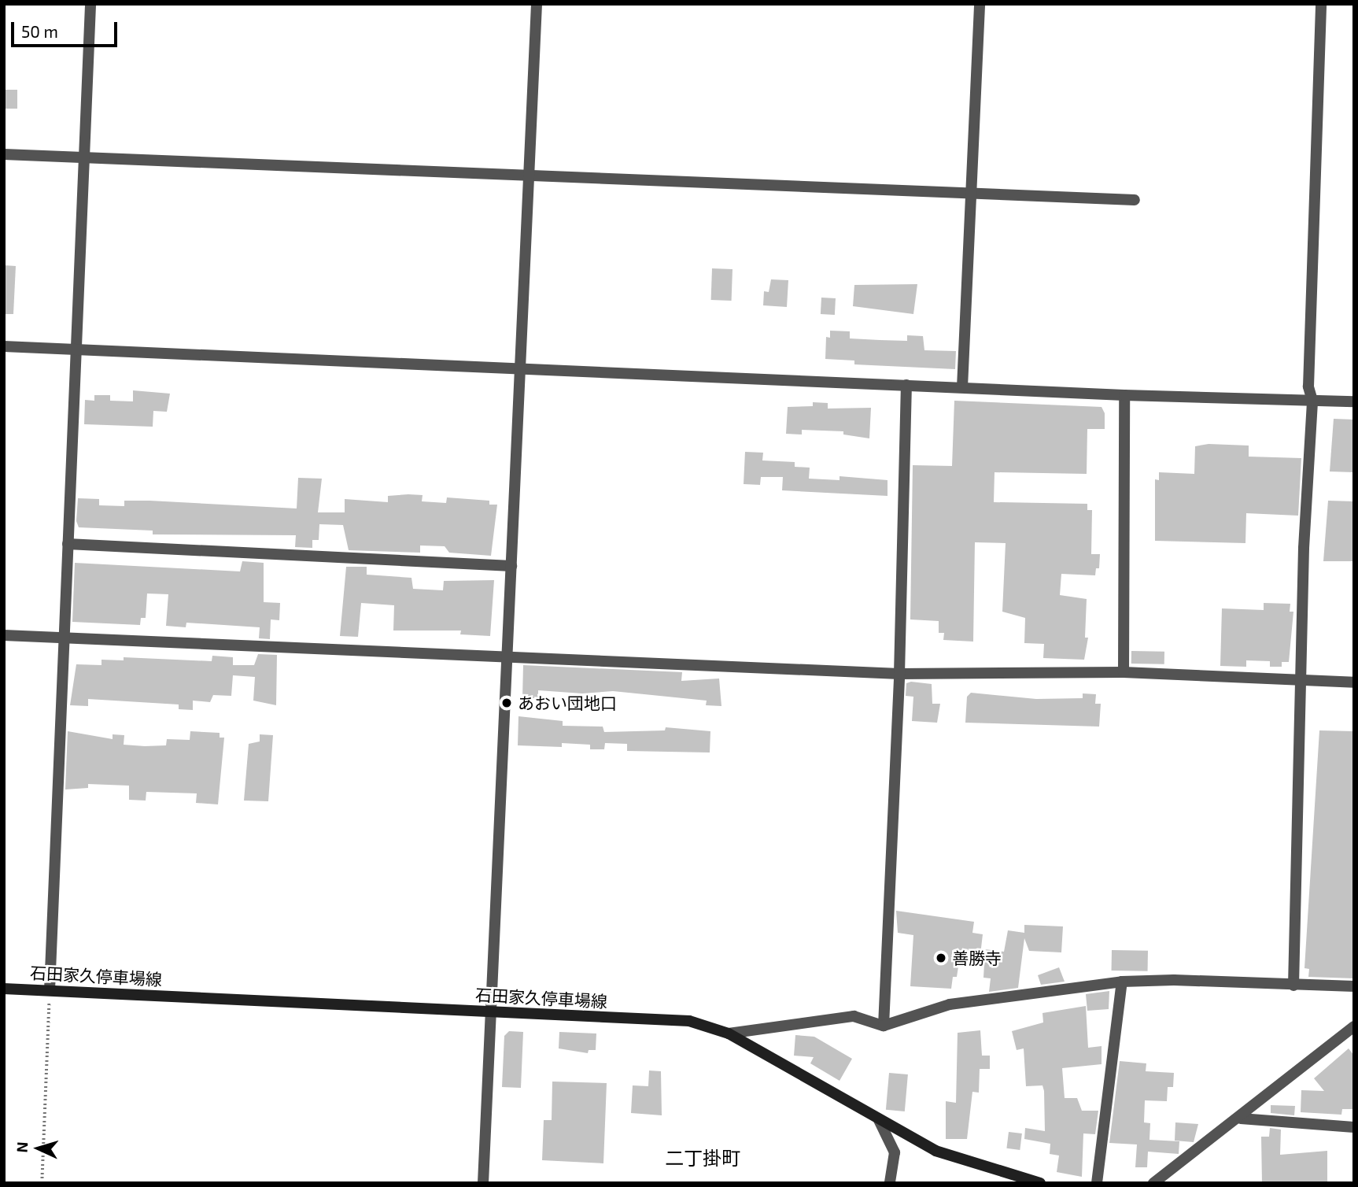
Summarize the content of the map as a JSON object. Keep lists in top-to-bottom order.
{
  "streets": {
    "main road": ["石田家久停車場線"]
  },
  "districts": ["二丁掛町"],
  "places": ["あおい団地口", "善勝寺"],
  "scale_bar": "50 m",
  "north": "left"
}
